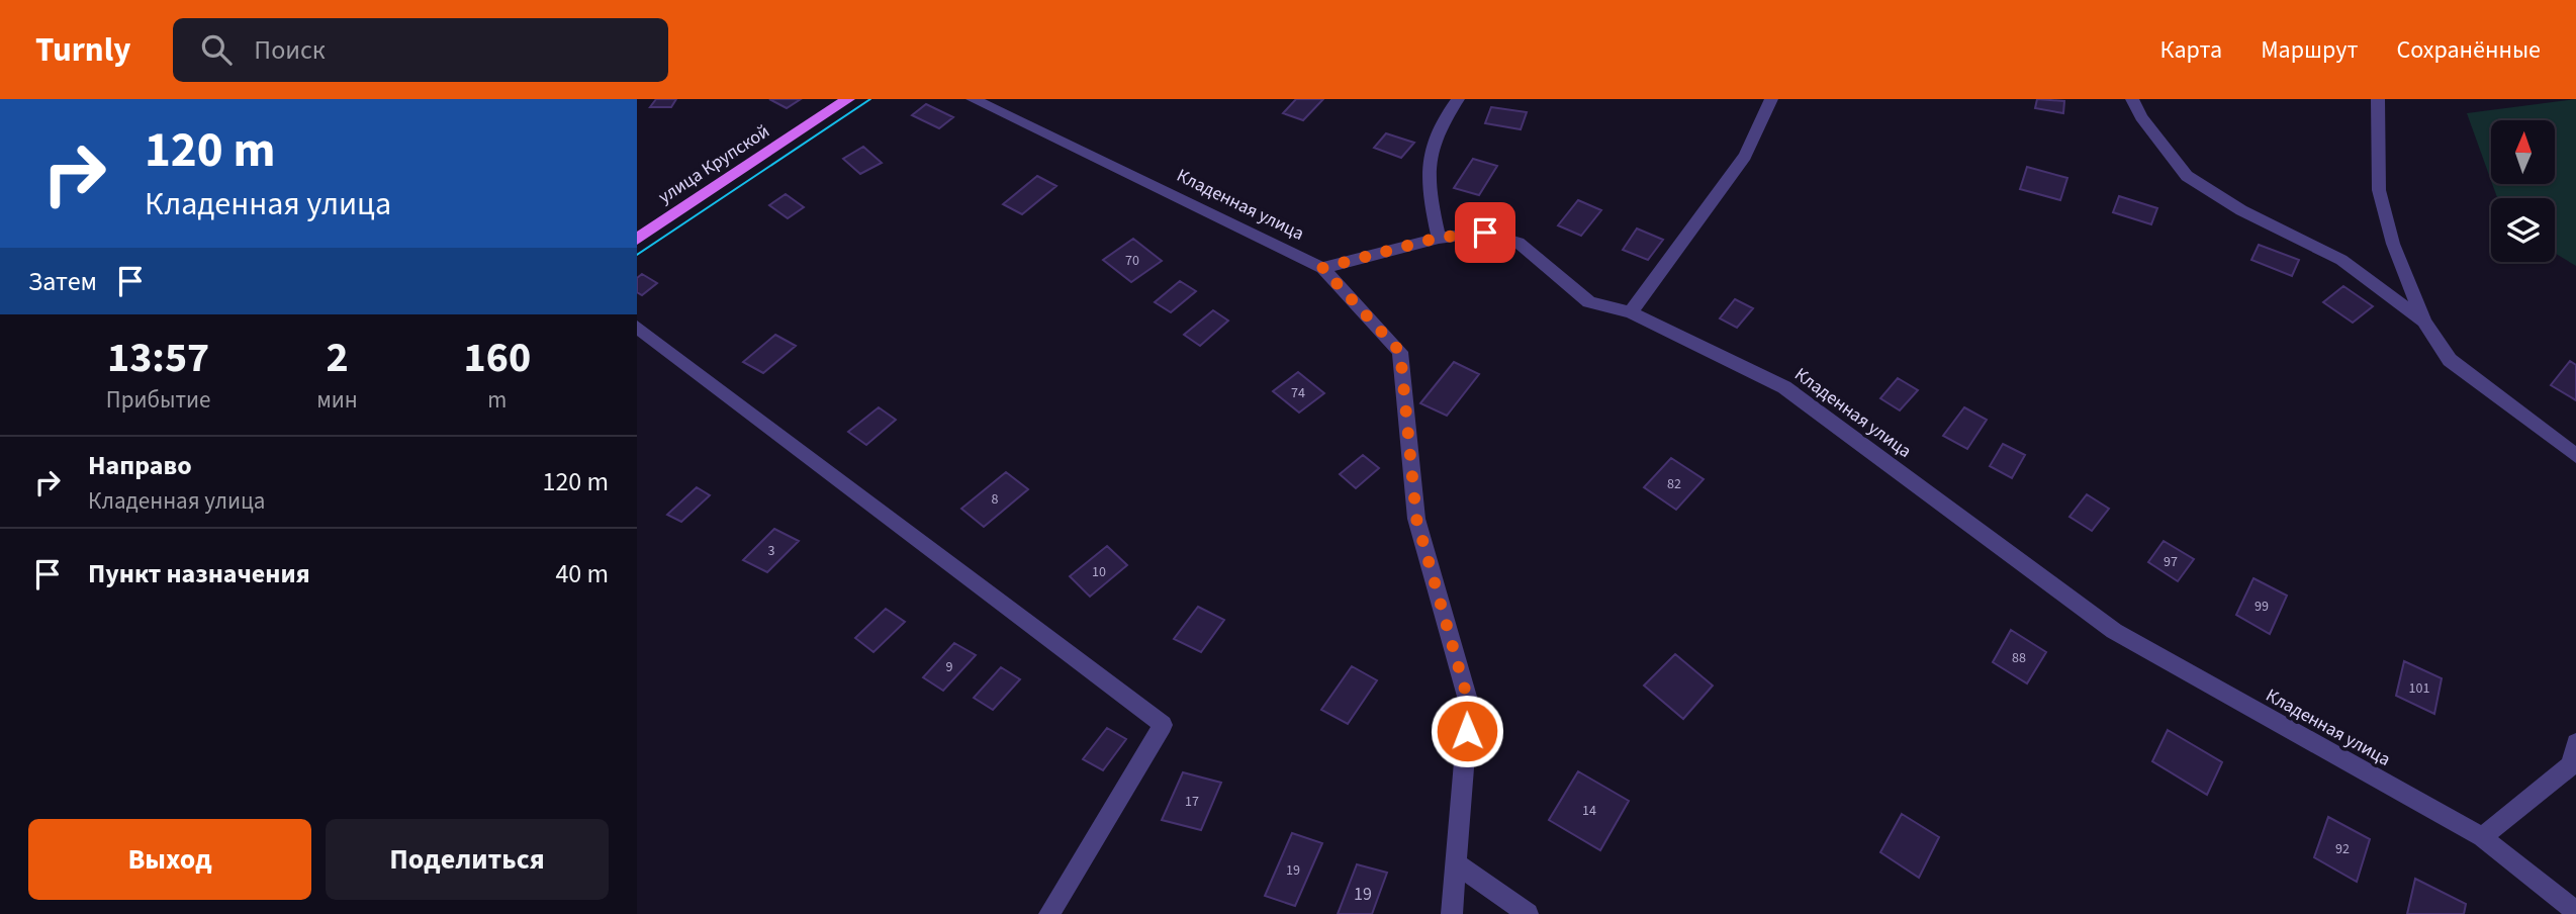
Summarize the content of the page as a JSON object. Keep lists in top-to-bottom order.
{
  "streets": {
    "main road": ["улица Крупской"],
    "street": ["Кладенная улица"]
  },
  "house_numbers": [
    "70",
    "74",
    "82",
    "8",
    "3",
    "97",
    "10",
    "99",
    "88",
    "9",
    "101",
    "17",
    "14",
    "92",
    "19",
    "19"
  ],
  "north": "top",
  "page": {
    "header": "Turnly",
    "search": "Поиск",
    "nav": ["Карта", "Маршрут", "Сохранённые"],
    "turn": ["120 m", "Кладенная улица"],
    "then": "Затем",
    "eta": [
      "13:57",
      "Прибытие",
      "2",
      "мин",
      "160",
      "m"
    ],
    "list": [
      {
        "name": "Направо",
        "note": "Кладенная улица",
        "value": "120 m"
      },
      {
        "name": "Пункт назначения",
        "value": "40 m"
      }
    ],
    "buttons": ["Выход", "Поделиться"]
  }
}
